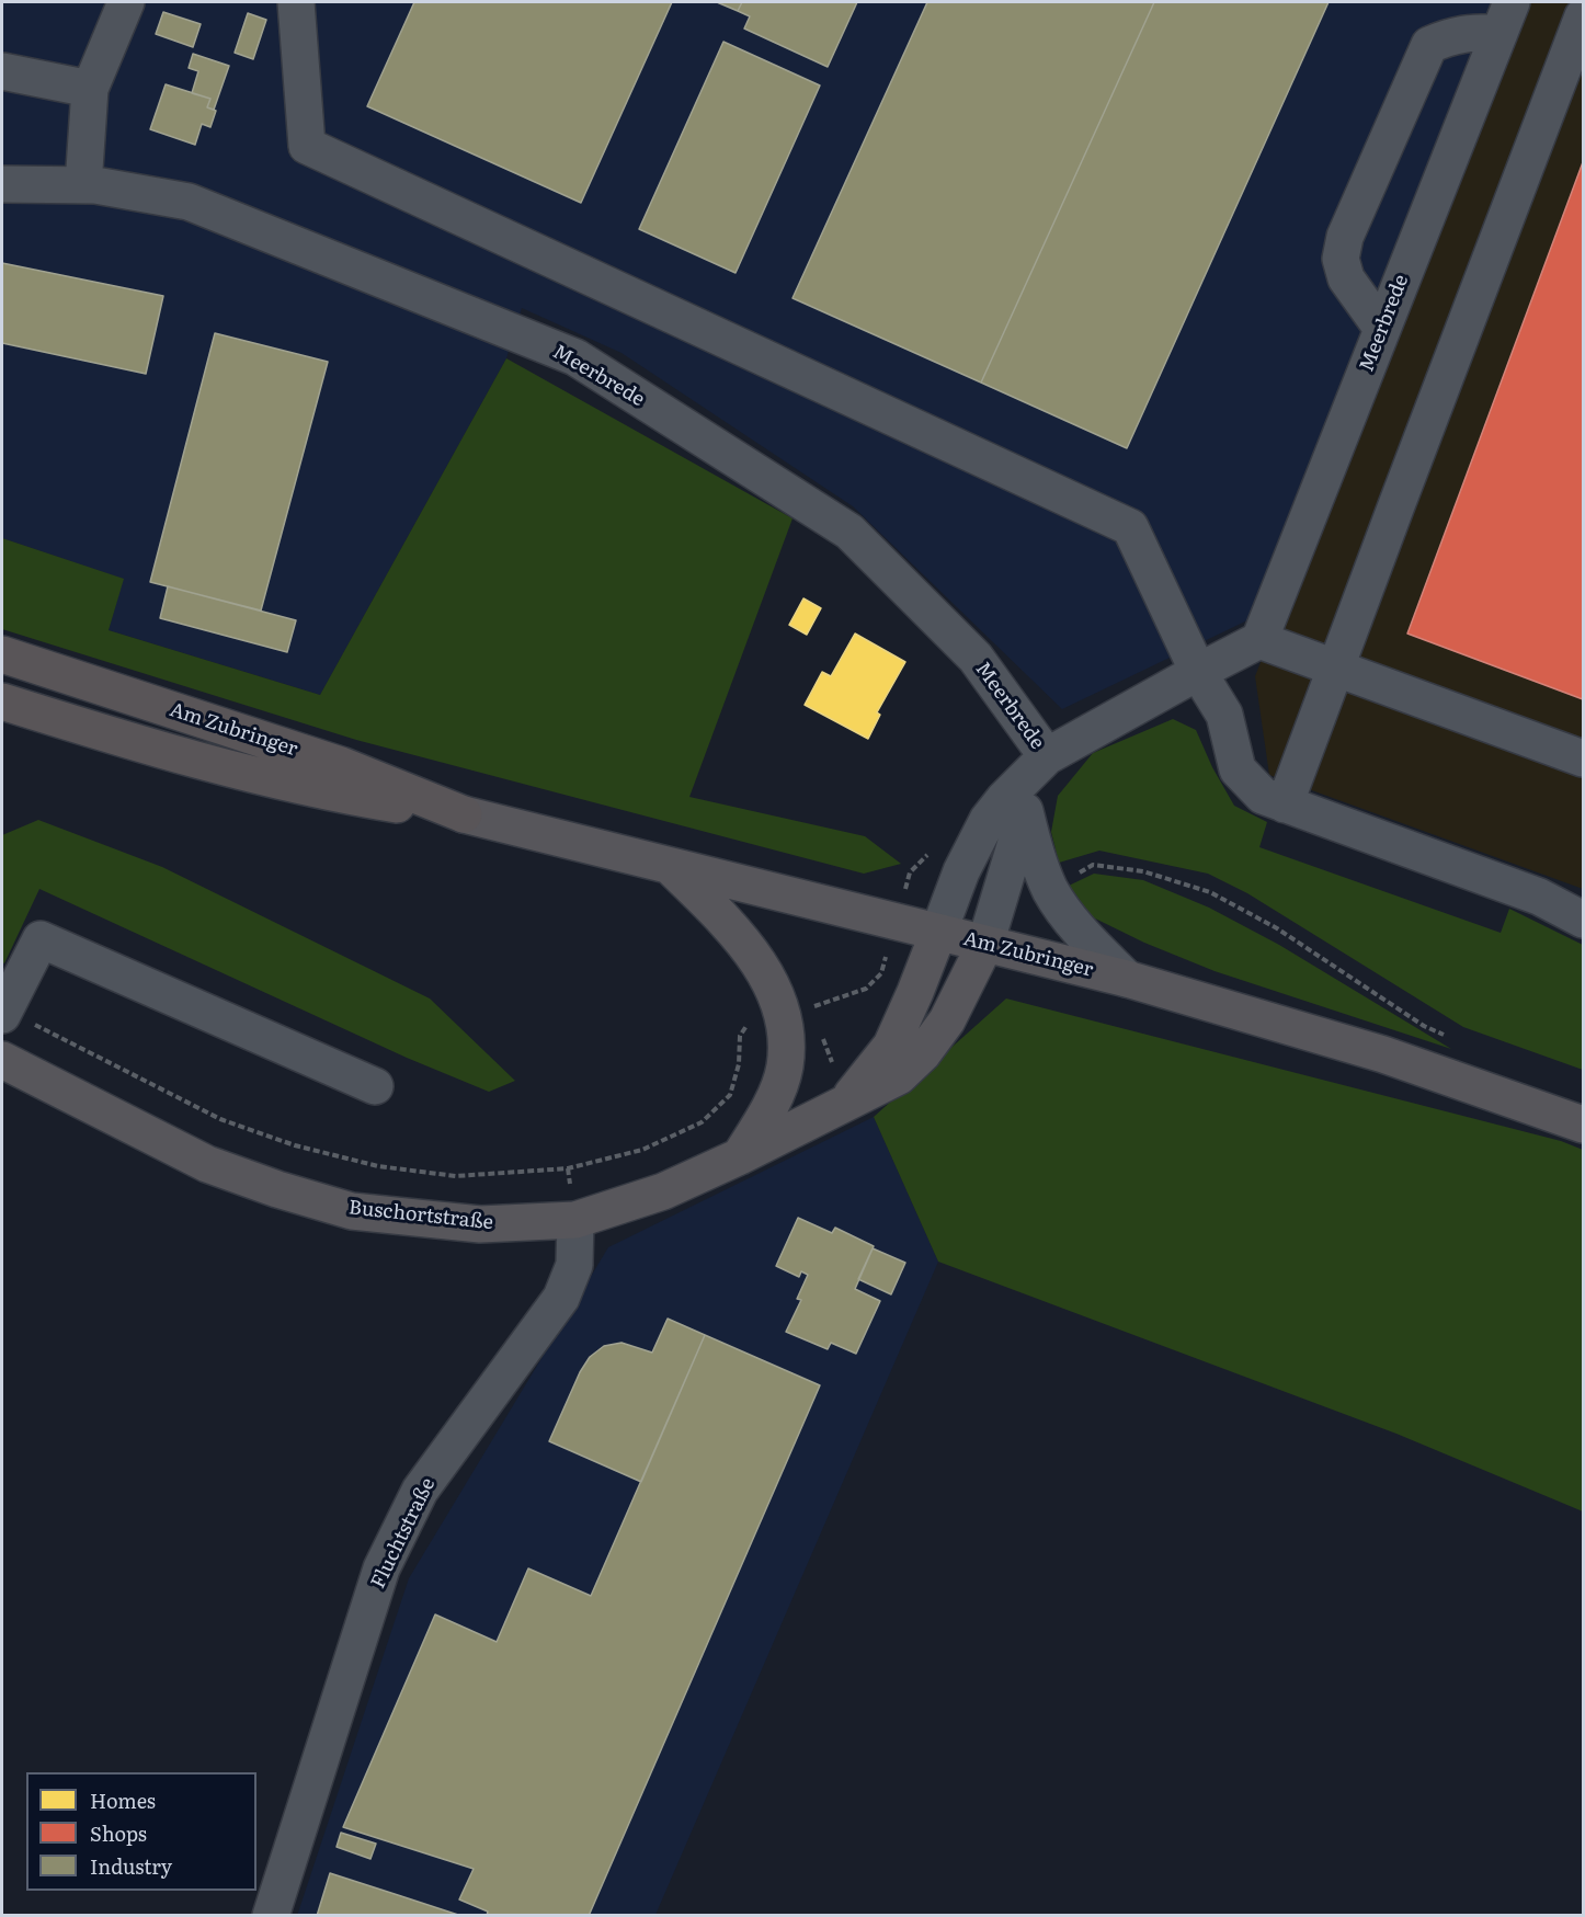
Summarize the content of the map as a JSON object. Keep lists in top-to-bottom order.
{
  "streets": {
    "highway": ["Am Zubringer"],
    "main road": ["Buschortstraße"],
    "street": ["Meerbrede", "Fluchtstraße"]
  },
  "crossings": [
    ["Meerbrede", "Am Zubringer"],
    ["Meerbrede", "Buschortstraße"],
    ["Am Zubringer", "Buschortstraße"],
    ["Buschortstraße", "Fluchtstraße"]
  ],
  "legend": ["Homes", "Shops", "Industry"]
}
